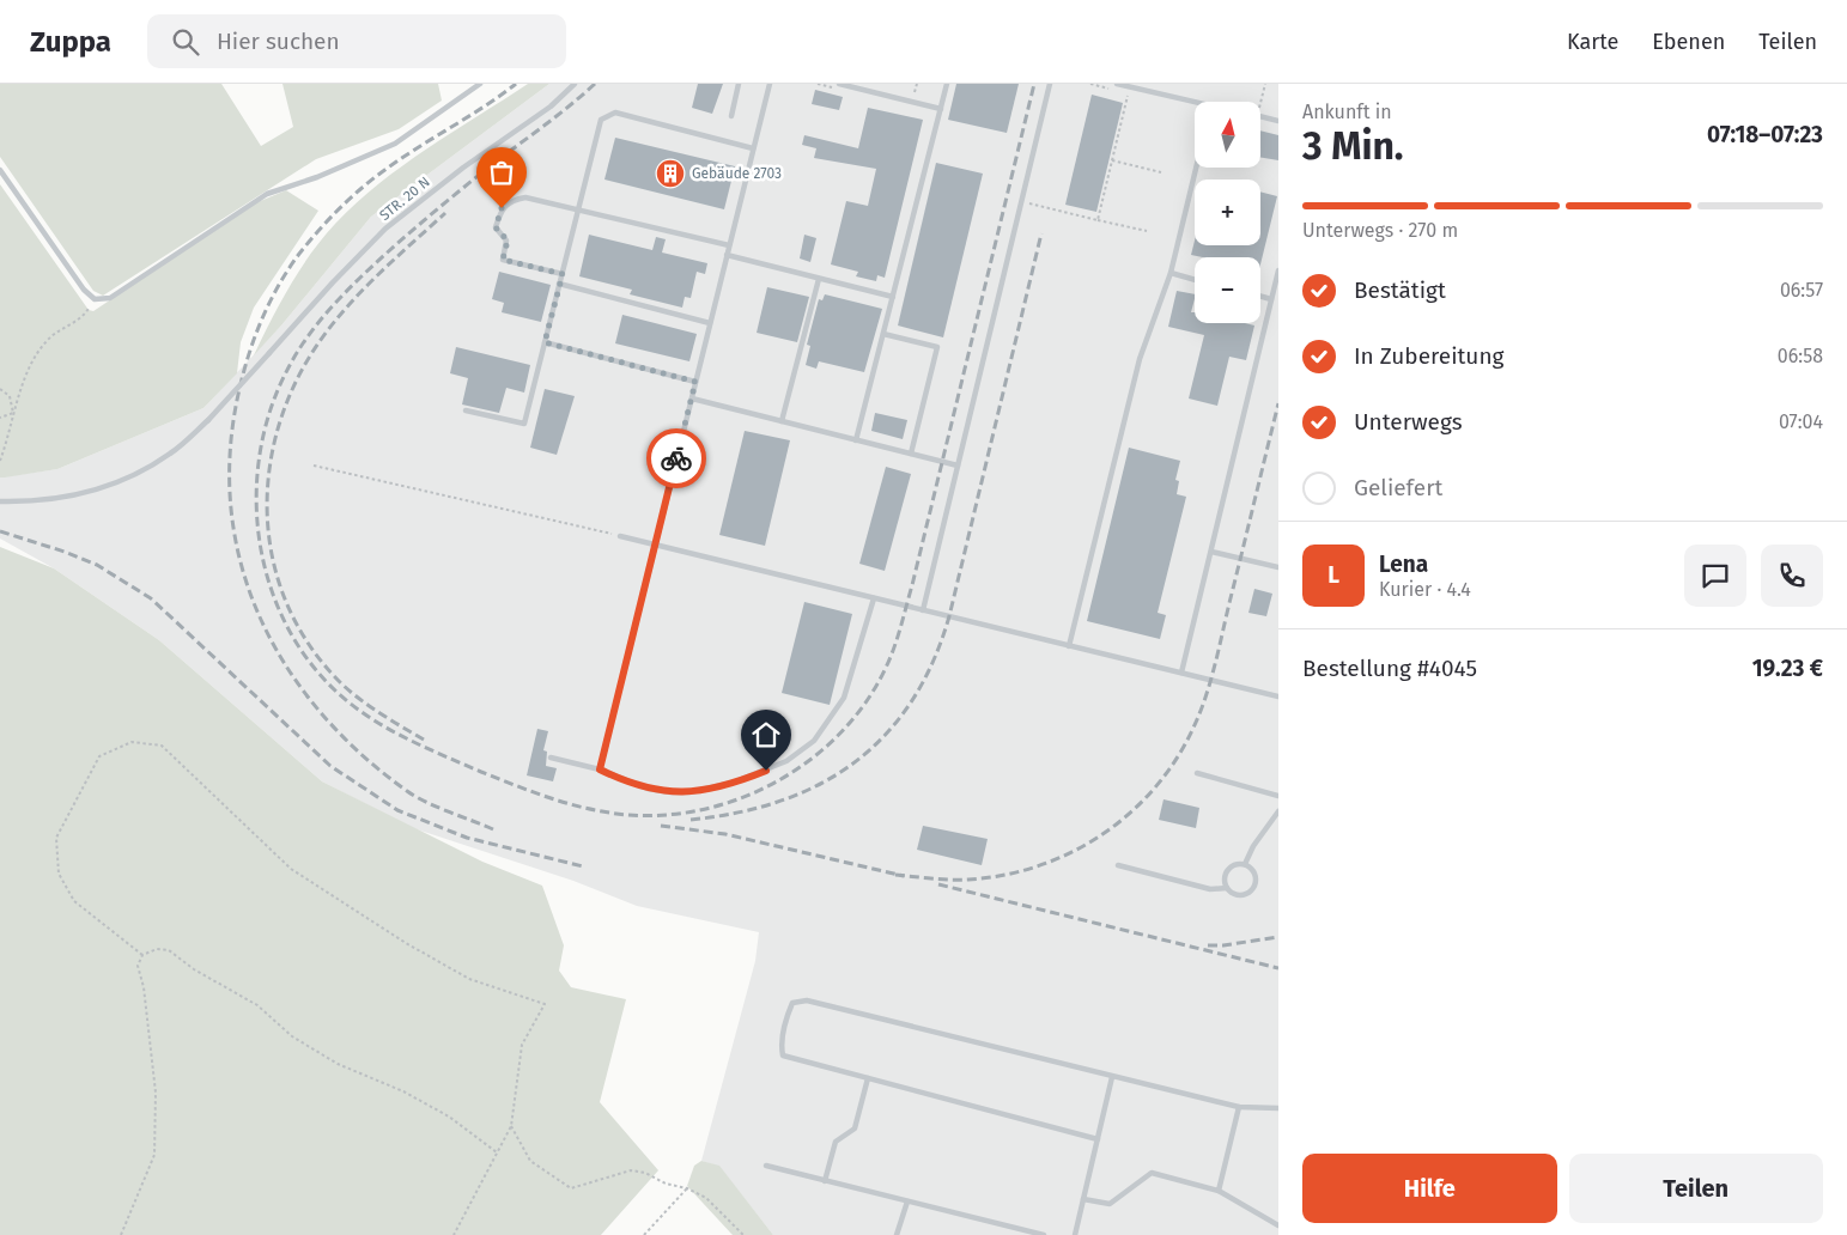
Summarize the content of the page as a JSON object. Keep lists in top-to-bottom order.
{
  "streets": {
    "lane": ["STR. 20 N"]
  },
  "places": {
    "building": ["Gebäude 2703"]
  },
  "north": "top",
  "page": {
    "header": "Zuppa",
    "search": "Hier suchen",
    "nav": ["Karte", "Ebenen", "Teilen"],
    "heading": ["3 Min.", "Ankunft in", "07:18–07:23"],
    "panel": [
      "Lena",
      "Kurier · 4.4",
      "Bestellung #4045",
      "19.23 €"
    ],
    "map_buttons": ["+", "−"],
    "bar": "Unterwegs · 270 m",
    "list": [
      ["Bestätigt", "06:57"],
      ["In Zubereitung", "06:58"],
      ["Unterwegs", "07:04"],
      "Geliefert"
    ],
    "round": "L",
    "buttons": ["Hilfe", "Teilen"]
  }
}
